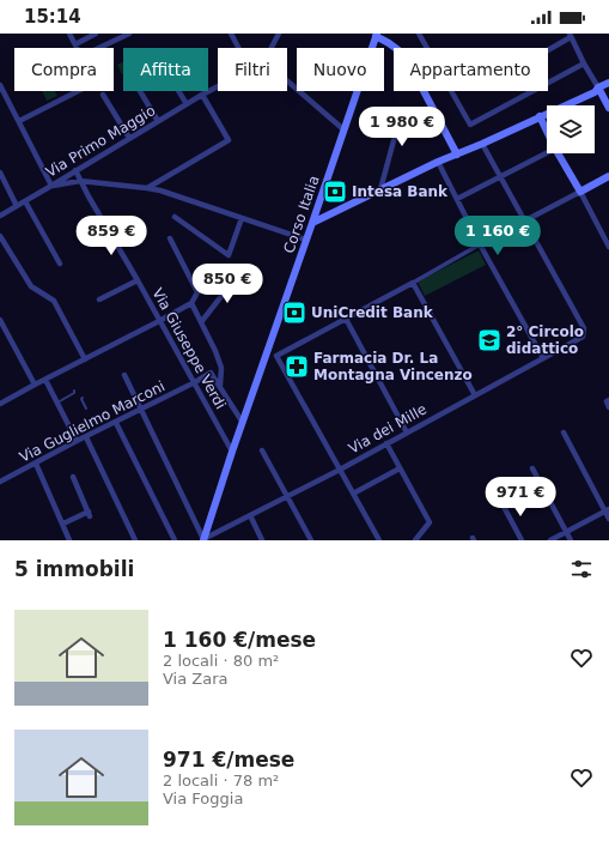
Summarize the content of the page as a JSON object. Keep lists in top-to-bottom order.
{
  "streets": {
    "main road": ["Corso Italia"],
    "street": [
      "Via Primo Maggio",
      "Via Giuseppe Verdi",
      "Via Guglielmo Marconi",
      "Via dei Mille"
    ]
  },
  "crossings": [
    ["Via Primo Maggio", "Via Giuseppe Verdi"],
    ["Corso Italia", "Via Giuseppe Verdi"],
    ["Corso Italia", "Via dei Mille"],
    ["Via Giuseppe Verdi", "Via Guglielmo Marconi"]
  ],
  "places": {
    "bank": ["Intesa Bank", "UniCredit Bank"],
    "school or university": ["2° Circolo didattico"],
    "pharmacy": ["Farmacia Dr. La Montagna Vincenzo"]
  },
  "page": {
    "status": "15:14",
    "chip": [
      "Compra",
      "Affitta",
      "Filtri",
      "Nuovo",
      "Appartamento"
    ],
    "price": [
      "1 980 €",
      "859 €",
      "1 160 €",
      "850 €",
      "971 €"
    ],
    "heading": "5 immobili",
    "list": [
      {
        "name": "1 160 €/mese",
        "note": "2 locali · 80 m² · Via Zara"
      },
      {
        "name": "971 €/mese",
        "note": "2 locali · 78 m² · Via Foggia"
      }
    ]
  }
}
